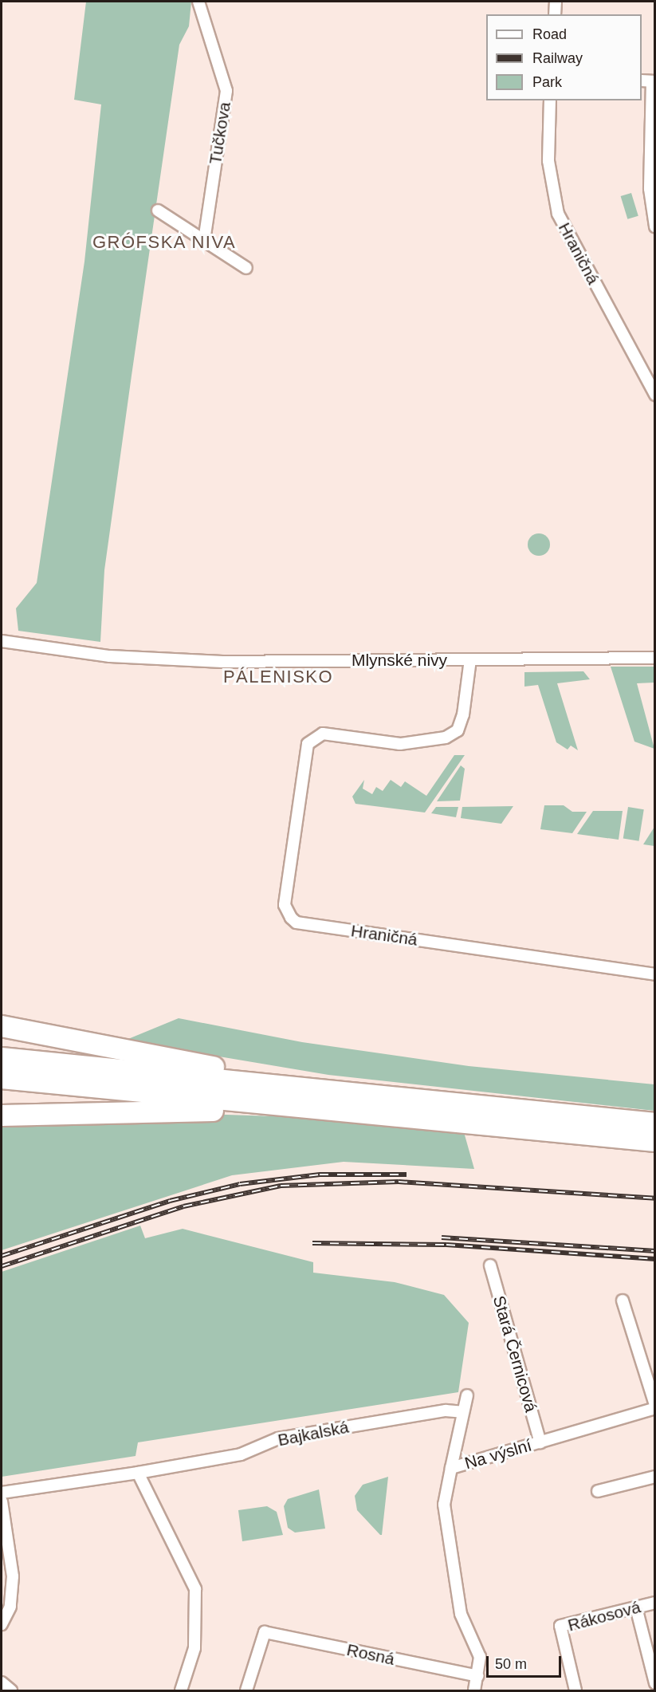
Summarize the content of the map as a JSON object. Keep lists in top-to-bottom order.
{
  "streets": {
    "street": [
      "Tučkova",
      "Hraničná",
      "Mlynské nivy",
      "Stará Černicová",
      "Bajkalská",
      "Na výslní",
      "Rákosová",
      "Rosná"
    ]
  },
  "crossings": [
    ["Hraničná", "Mlynské nivy"],
    ["Stará Černicová", "Na výslní"],
    ["Na výslní", "Rosná"]
  ],
  "districts": ["GRÓFSKA NIVA", "PÁLENISKO"],
  "legend": ["Road", "Railway", "Park"],
  "scale_bar": "50 m"
}
